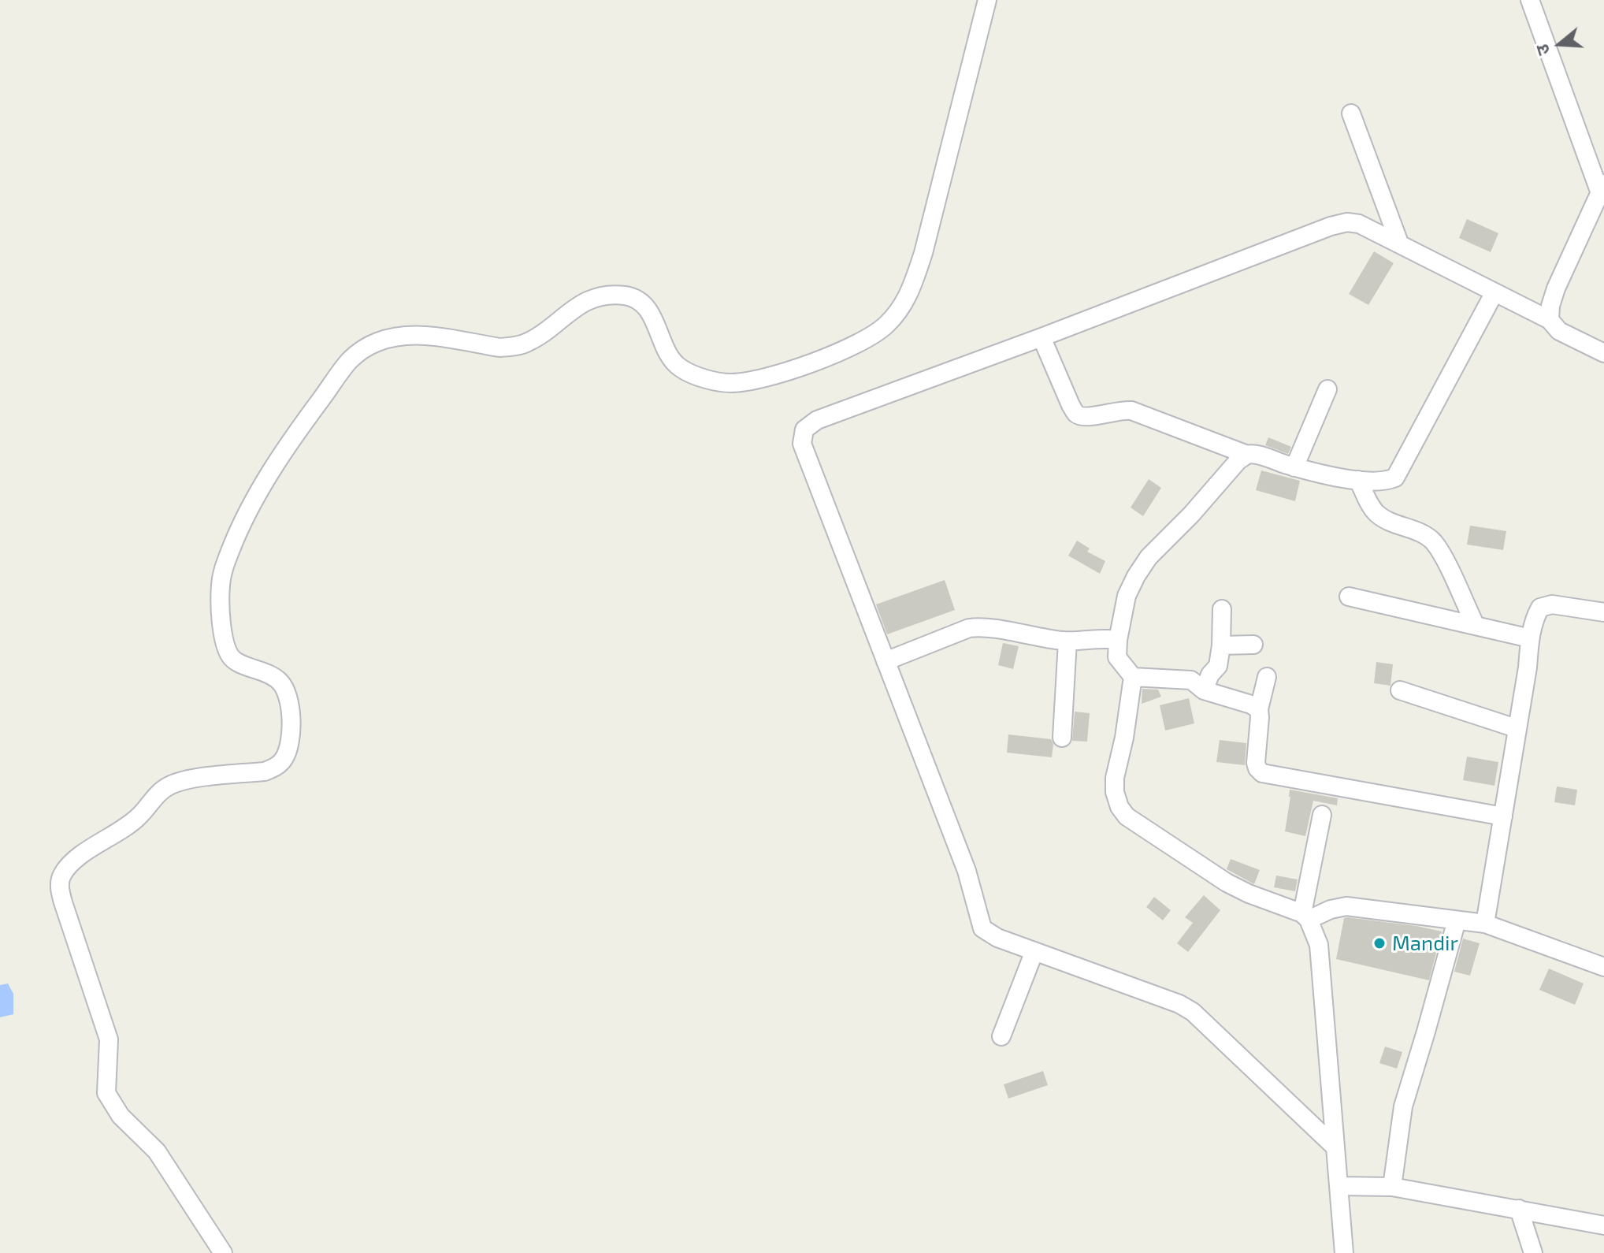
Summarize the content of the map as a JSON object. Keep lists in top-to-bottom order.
{
  "places": ["Mandir"],
  "north": "left"
}
